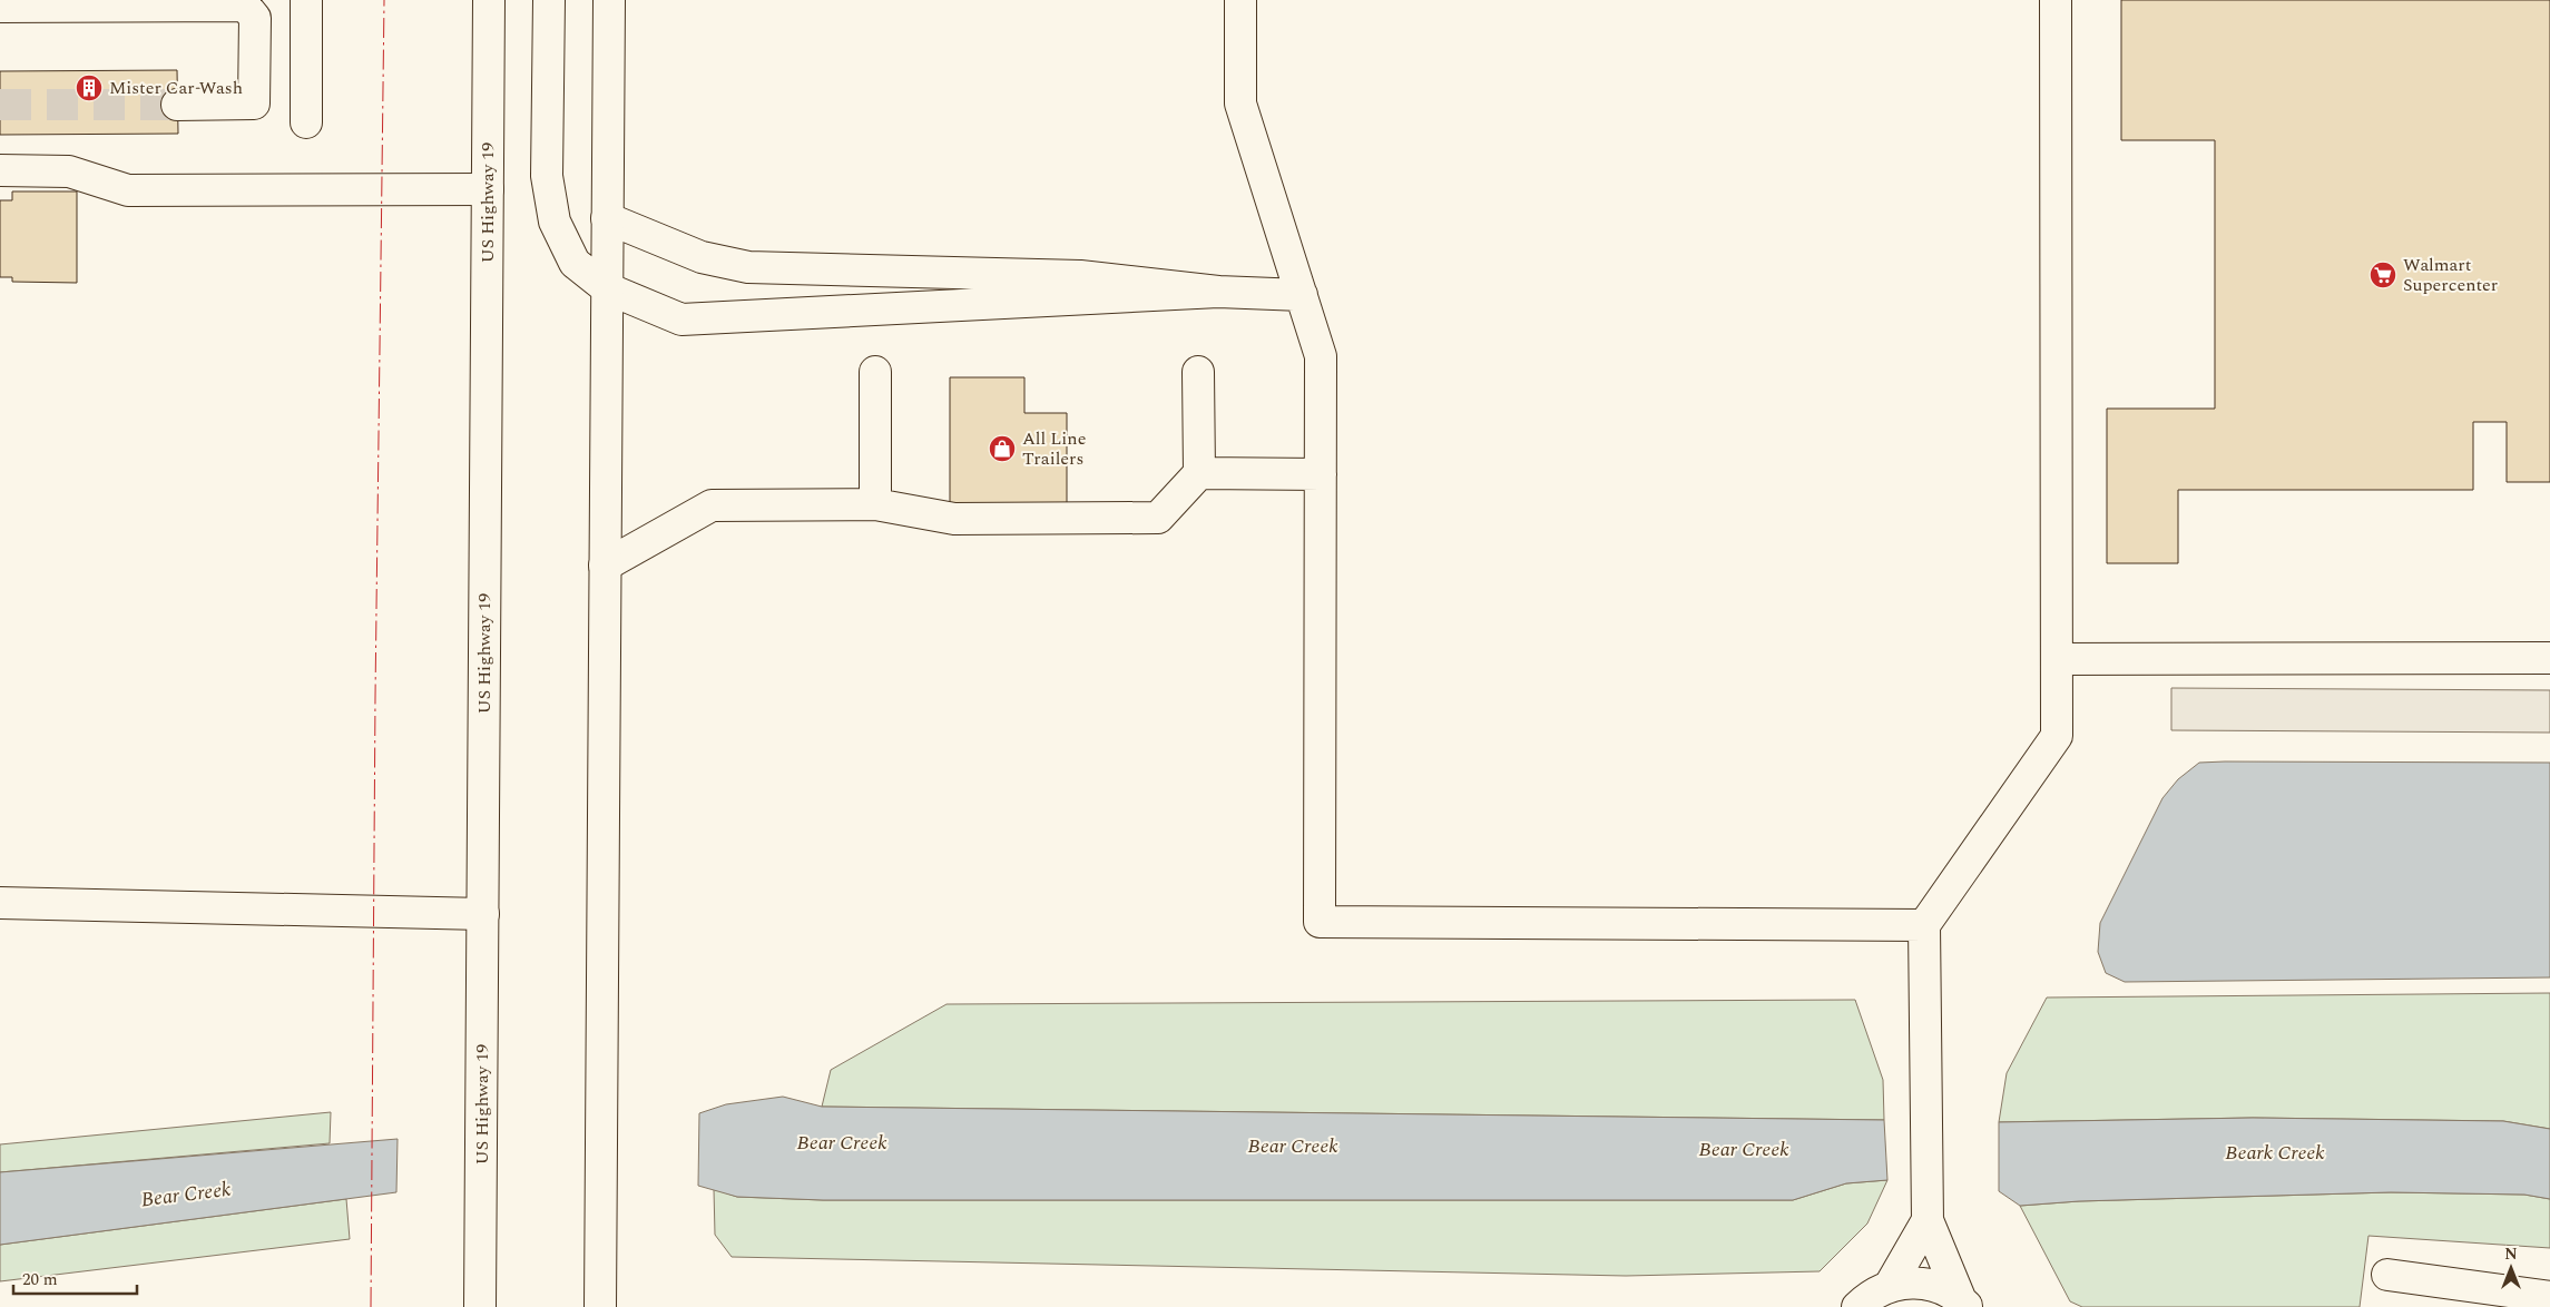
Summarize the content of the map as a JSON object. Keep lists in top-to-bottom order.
{
  "streets": {
    "main road": ["US Highway 19"]
  },
  "water": ["Bear Creek", "Beark Creek"],
  "places": {
    "building": ["Mister Car Wash"],
    "supermarket": ["Walmart Supercenter"],
    "shop": ["All Line Trailers"]
  },
  "scale_bar": "20 m",
  "north": "top"
}
